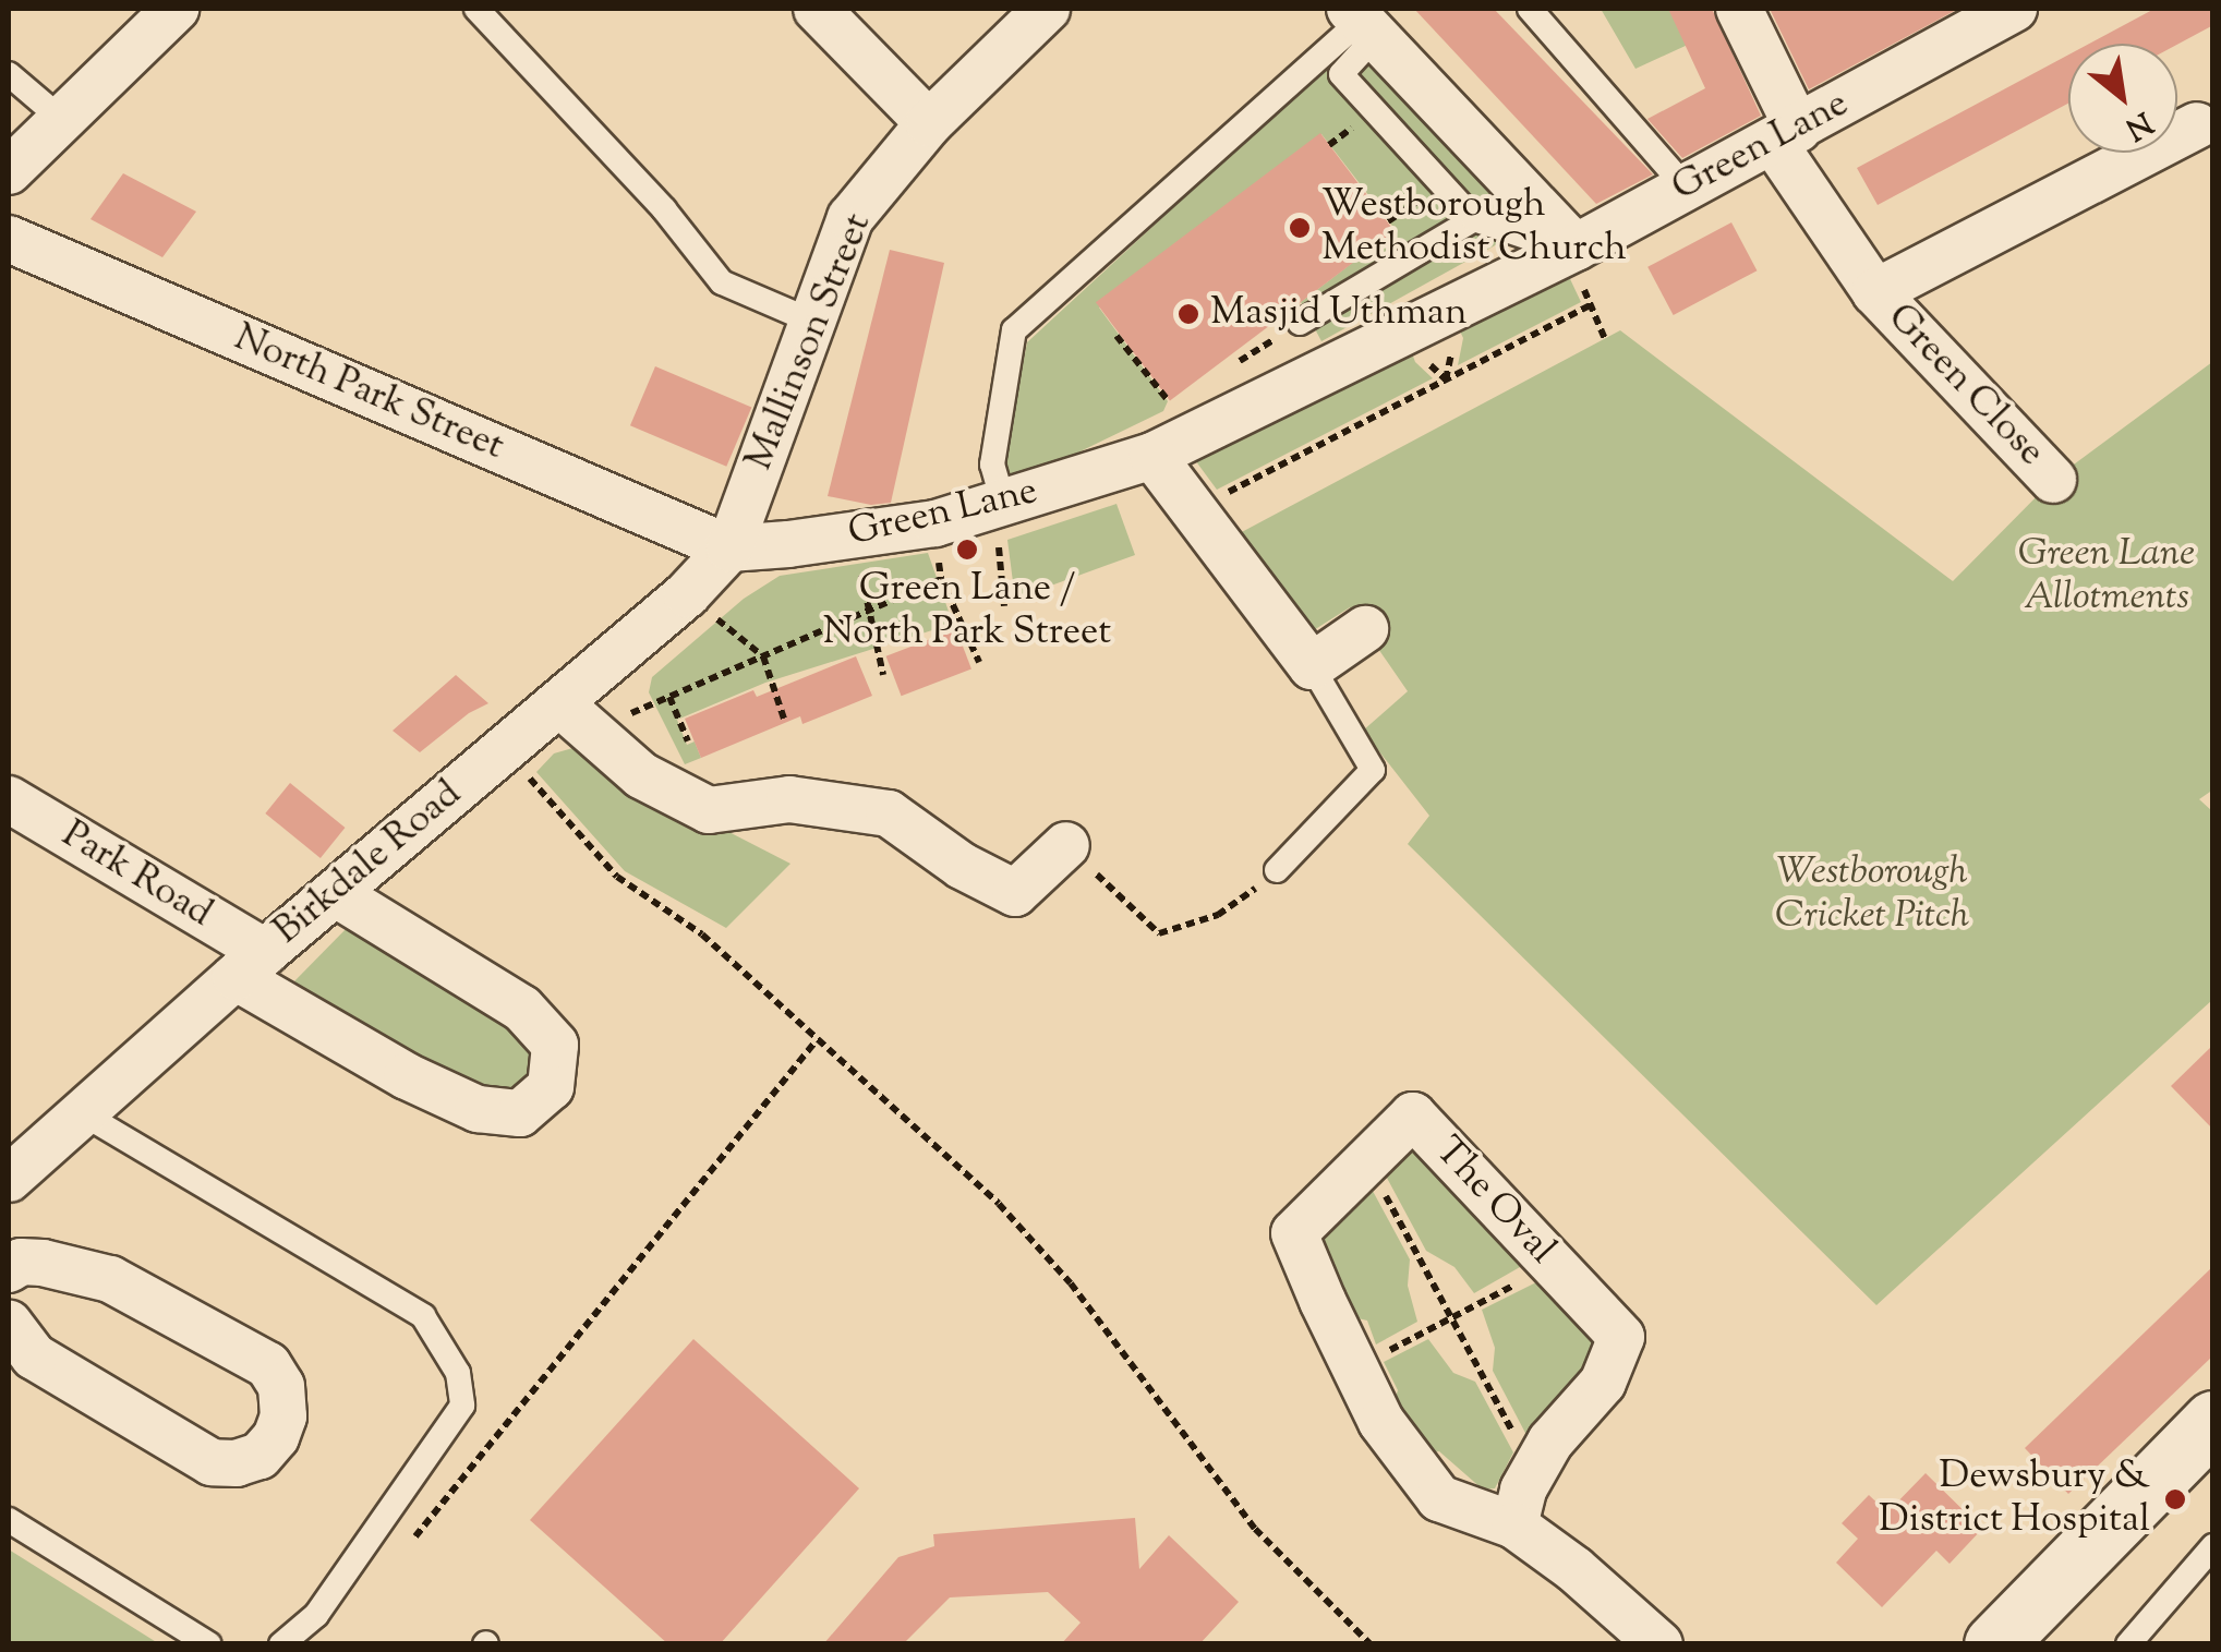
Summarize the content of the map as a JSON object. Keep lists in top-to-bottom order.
{
  "streets": {
    "street": [
      "Green Lane",
      "Mallinson Street",
      "Green Close",
      "North Park Street",
      "Birkdale Road",
      "Park Road",
      "The Oval"
    ]
  },
  "crossings": [
    ["Green Lane", "Mallinson Street"],
    ["Green Lane", "Green Close"],
    ["Green Lane", "North Park Street"],
    ["Green Lane", "Birkdale Road"],
    ["Mallinson Street", "North Park Street"],
    ["Mallinson Street", "Birkdale Road"],
    ["North Park Street", "Birkdale Road"],
    ["Birkdale Road", "Park Road"]
  ],
  "parks": ["Green Lane Allotments", "Westborough Cricket Pitch"],
  "places": [
    "Westborough Methodist Church",
    "Masjid Uthman",
    "Green Lane / North Park Street",
    "Dewsbury & District Hospital"
  ],
  "north": "bottom right"
}
